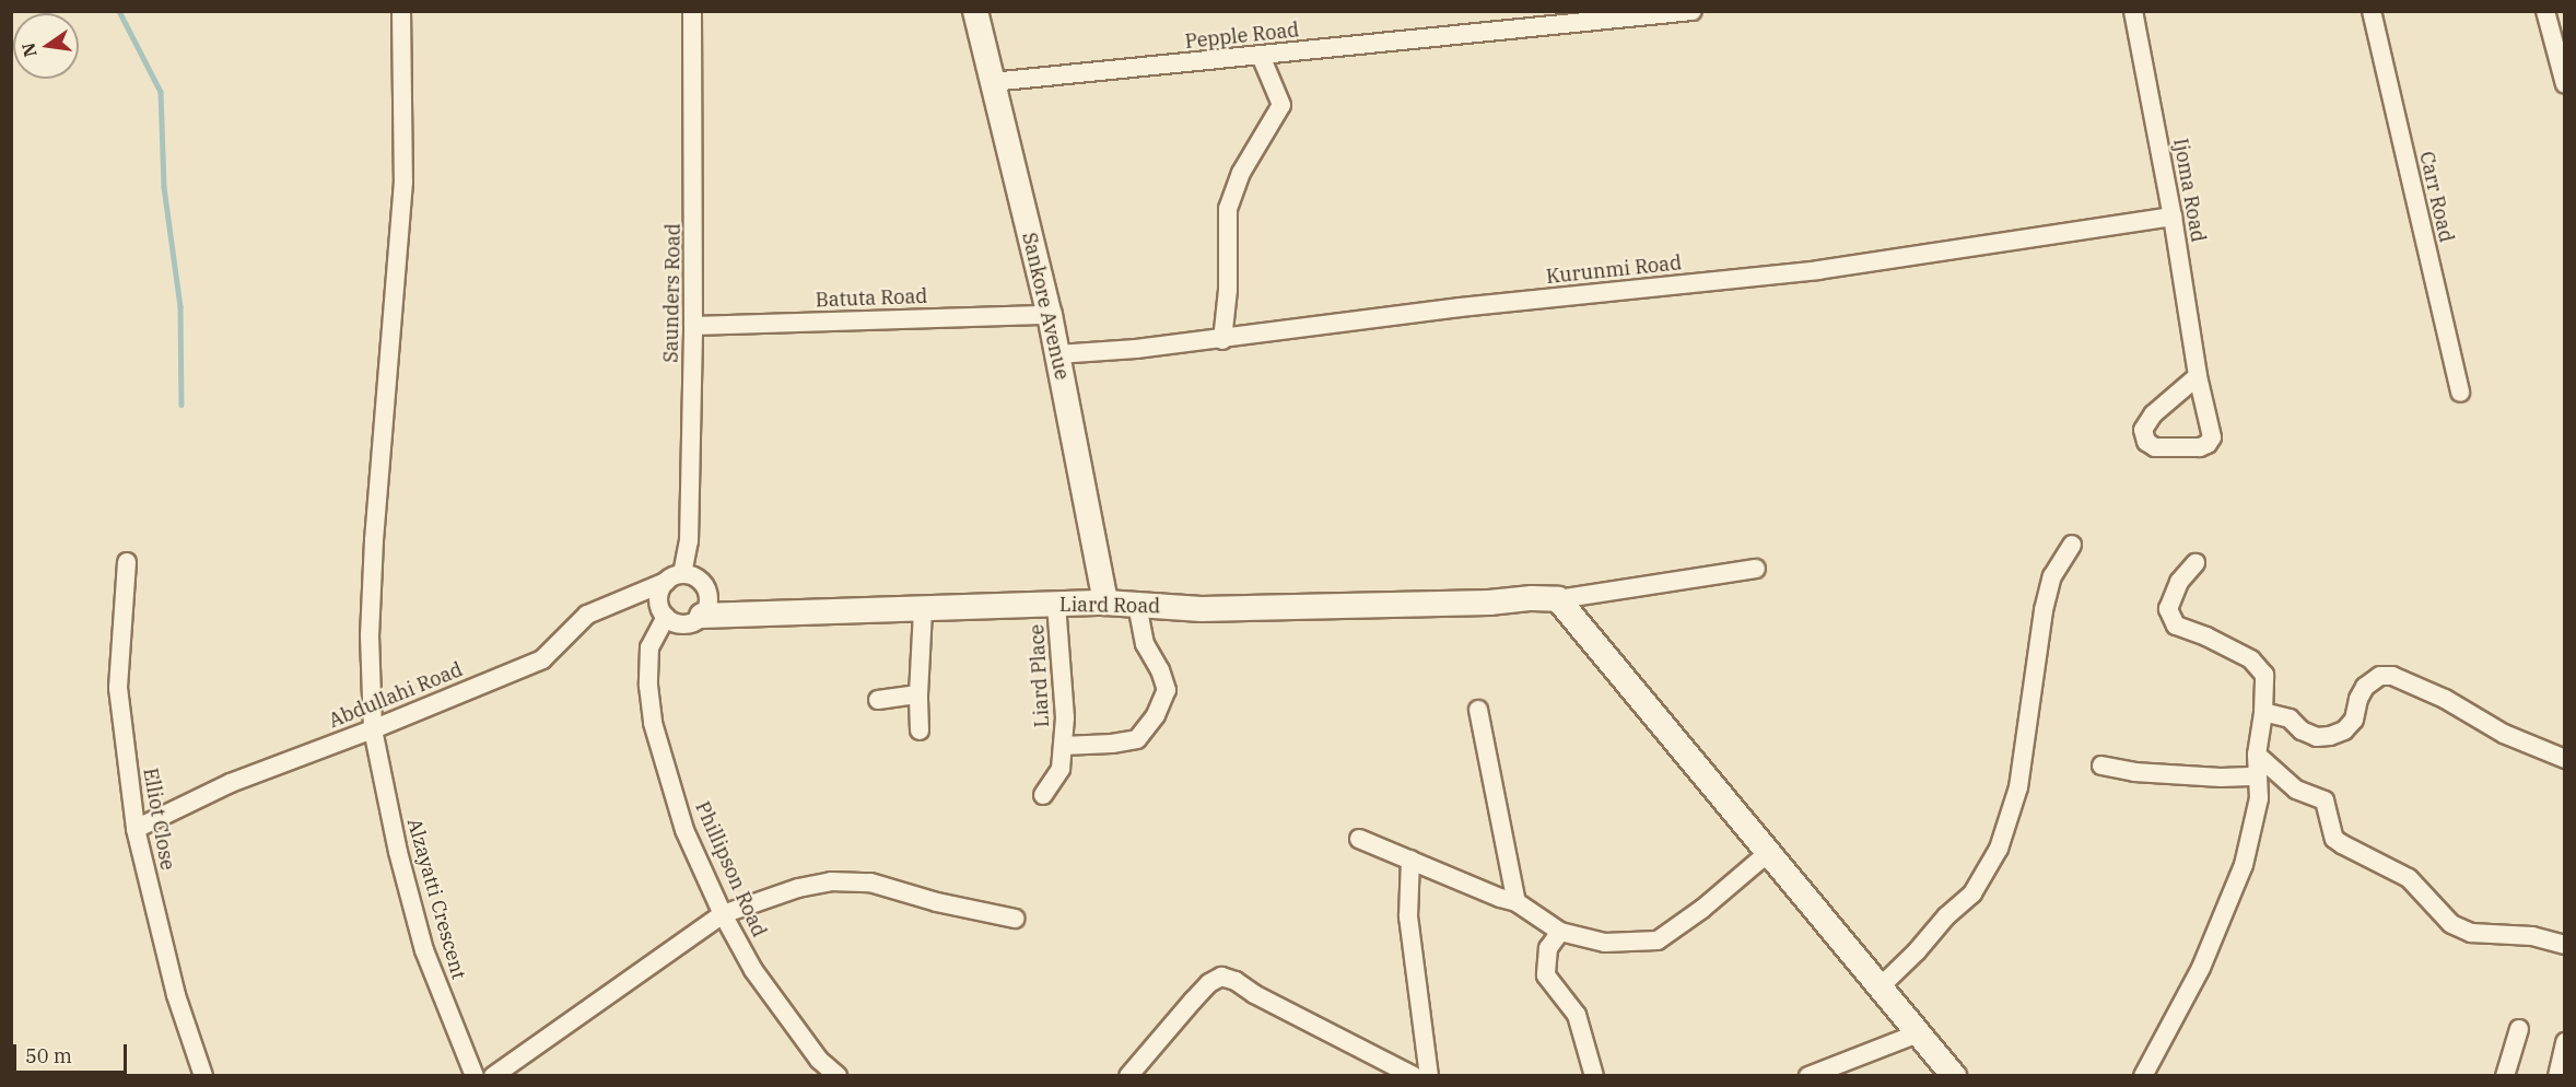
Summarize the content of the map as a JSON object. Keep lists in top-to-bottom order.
{
  "streets": {
    "street": [
      "Pepple Road",
      "Ijoma Road",
      "Carr Road",
      "Kurunmi Road",
      "Saunders Road",
      "Batuta Road",
      "Sankore Avenue",
      "Liard Road",
      "Liard Place",
      "Abdullahi Road",
      "Elliot Close",
      "Phillipson Road",
      "Alzayatti Crescent"
    ]
  },
  "crossings": [
    ["Pepple Road", "Sankore Avenue"],
    ["Ijoma Road", "Kurunmi Road"],
    ["Kurunmi Road", "Sankore Avenue"],
    ["Saunders Road", "Batuta Road"],
    ["Saunders Road", "Liard Road"],
    ["Saunders Road", "Abdullahi Road"],
    ["Saunders Road", "Phillipson Road"],
    ["Batuta Road", "Sankore Avenue"],
    ["Sankore Avenue", "Liard Road"],
    ["Liard Road", "Liard Place"],
    ["Liard Road", "Abdullahi Road"],
    ["Liard Road", "Phillipson Road"],
    ["Abdullahi Road", "Elliot Close"],
    ["Abdullahi Road", "Phillipson Road"],
    ["Abdullahi Road", "Alzayatti Crescent"]
  ],
  "scale_bar": "50 m",
  "north": "left"
}
